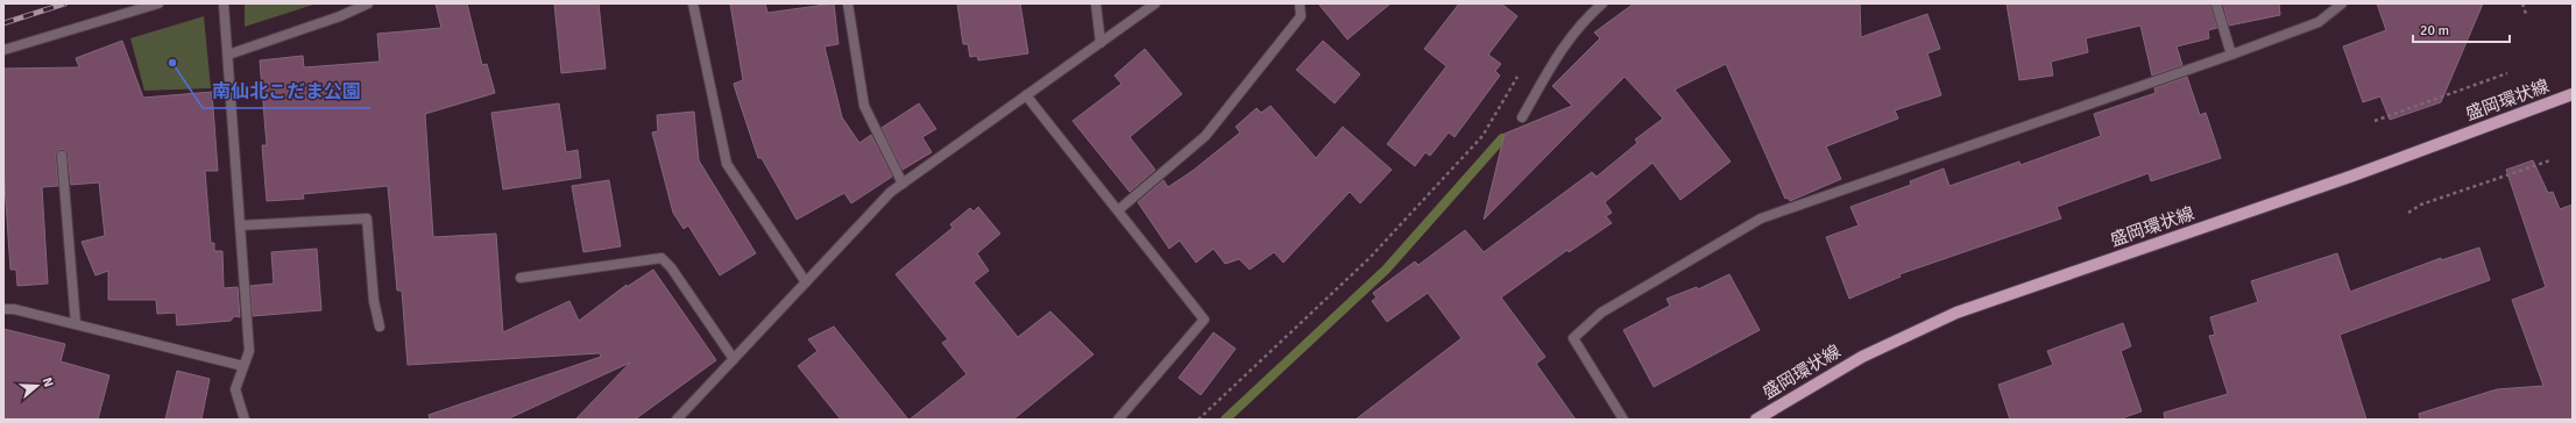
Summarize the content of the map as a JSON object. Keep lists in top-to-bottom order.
{
  "streets": {
    "main road": ["盛岡環状線"]
  },
  "places": ["南仙北こだま公園"],
  "scale_bar": "20 m",
  "north": "right"
}
